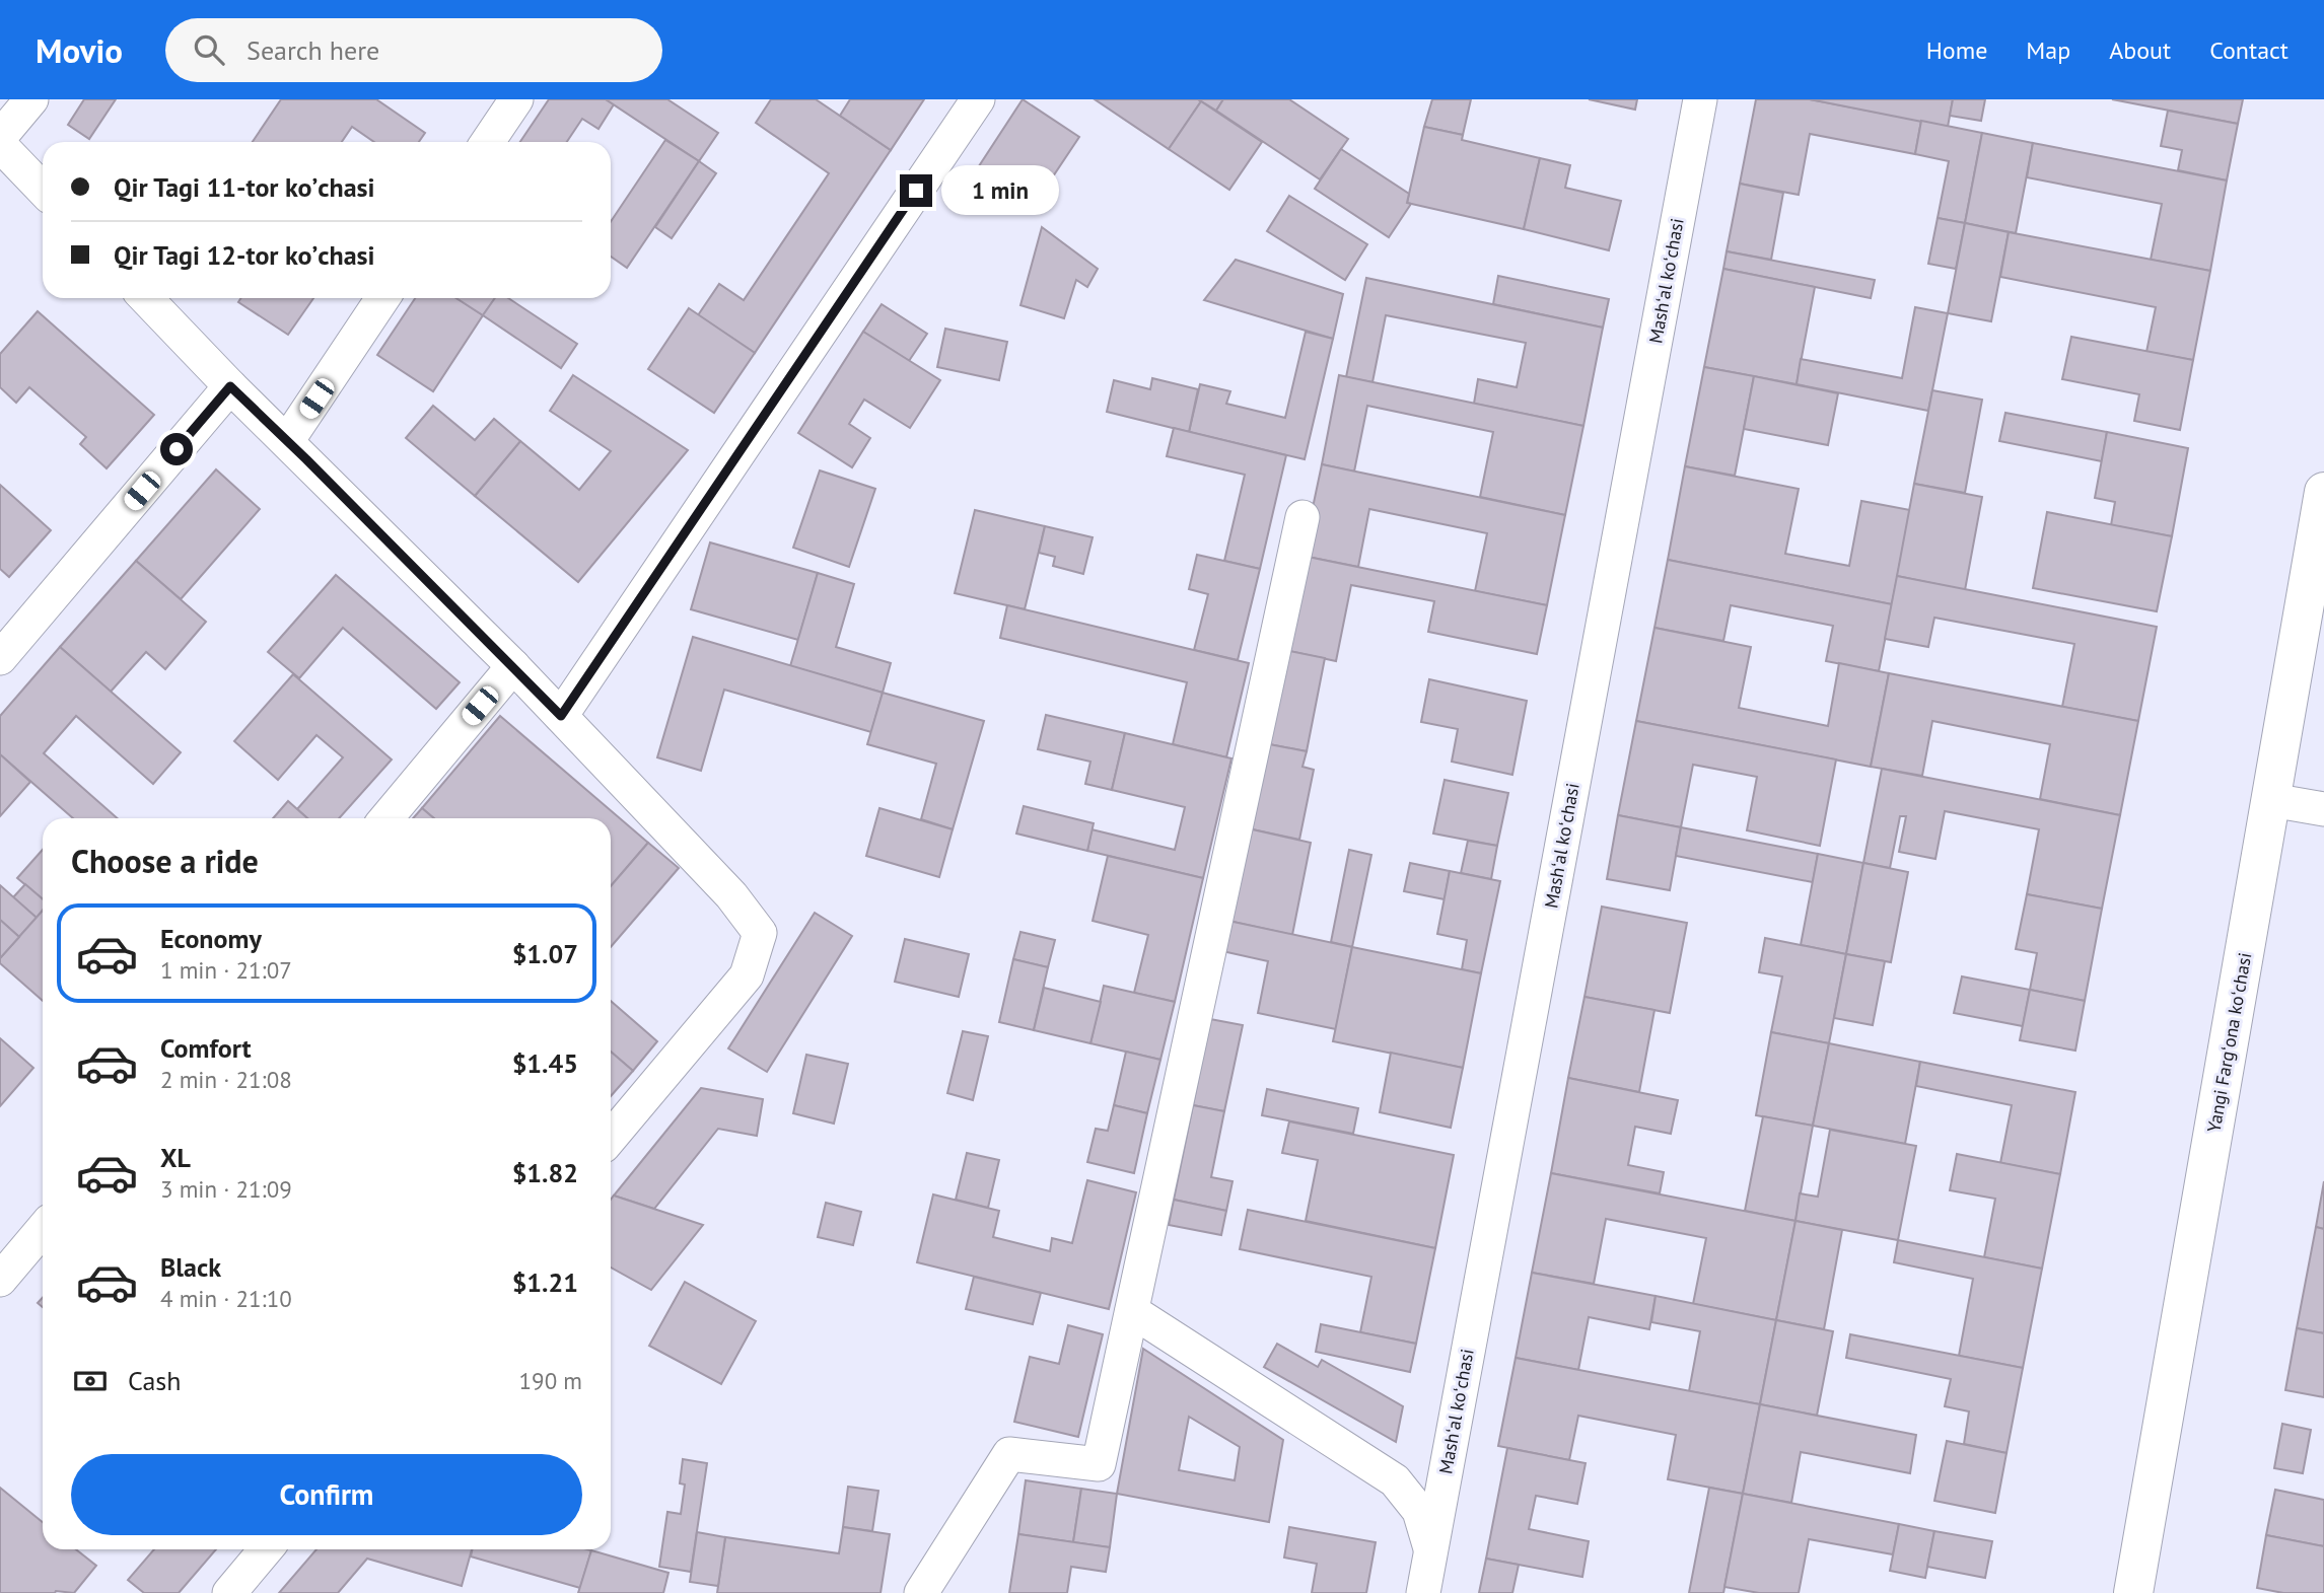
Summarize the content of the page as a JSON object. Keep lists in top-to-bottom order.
{
  "streets": {
    "main road": ["Yangi Fargʻona koʻchasi"],
    "street": ["Mashʻal koʻchasi"]
  },
  "page": {
    "header": "Movio",
    "search": "Search here",
    "nav": [
      "Home",
      "Map",
      "About",
      "Contact"
    ],
    "banner": ["Qir Tagi 11-tor koʼchasi", "Qir Tagi 12-tor koʼchasi"],
    "bubble": "1 min",
    "heading": "Choose a ride",
    "list": [
      {
        "name": "Economy",
        "note": "1 min · 21:07",
        "value": "$1.07"
      },
      {
        "name": "Comfort",
        "note": "2 min · 21:08",
        "value": "$1.45"
      },
      {
        "name": "XL",
        "note": "3 min · 21:09",
        "value": "$1.82"
      },
      {
        "name": "Black",
        "note": "4 min · 21:10",
        "value": "$1.21"
      }
    ],
    "pay": ["Cash", "190 m"],
    "buttons": "Confirm"
  }
}
